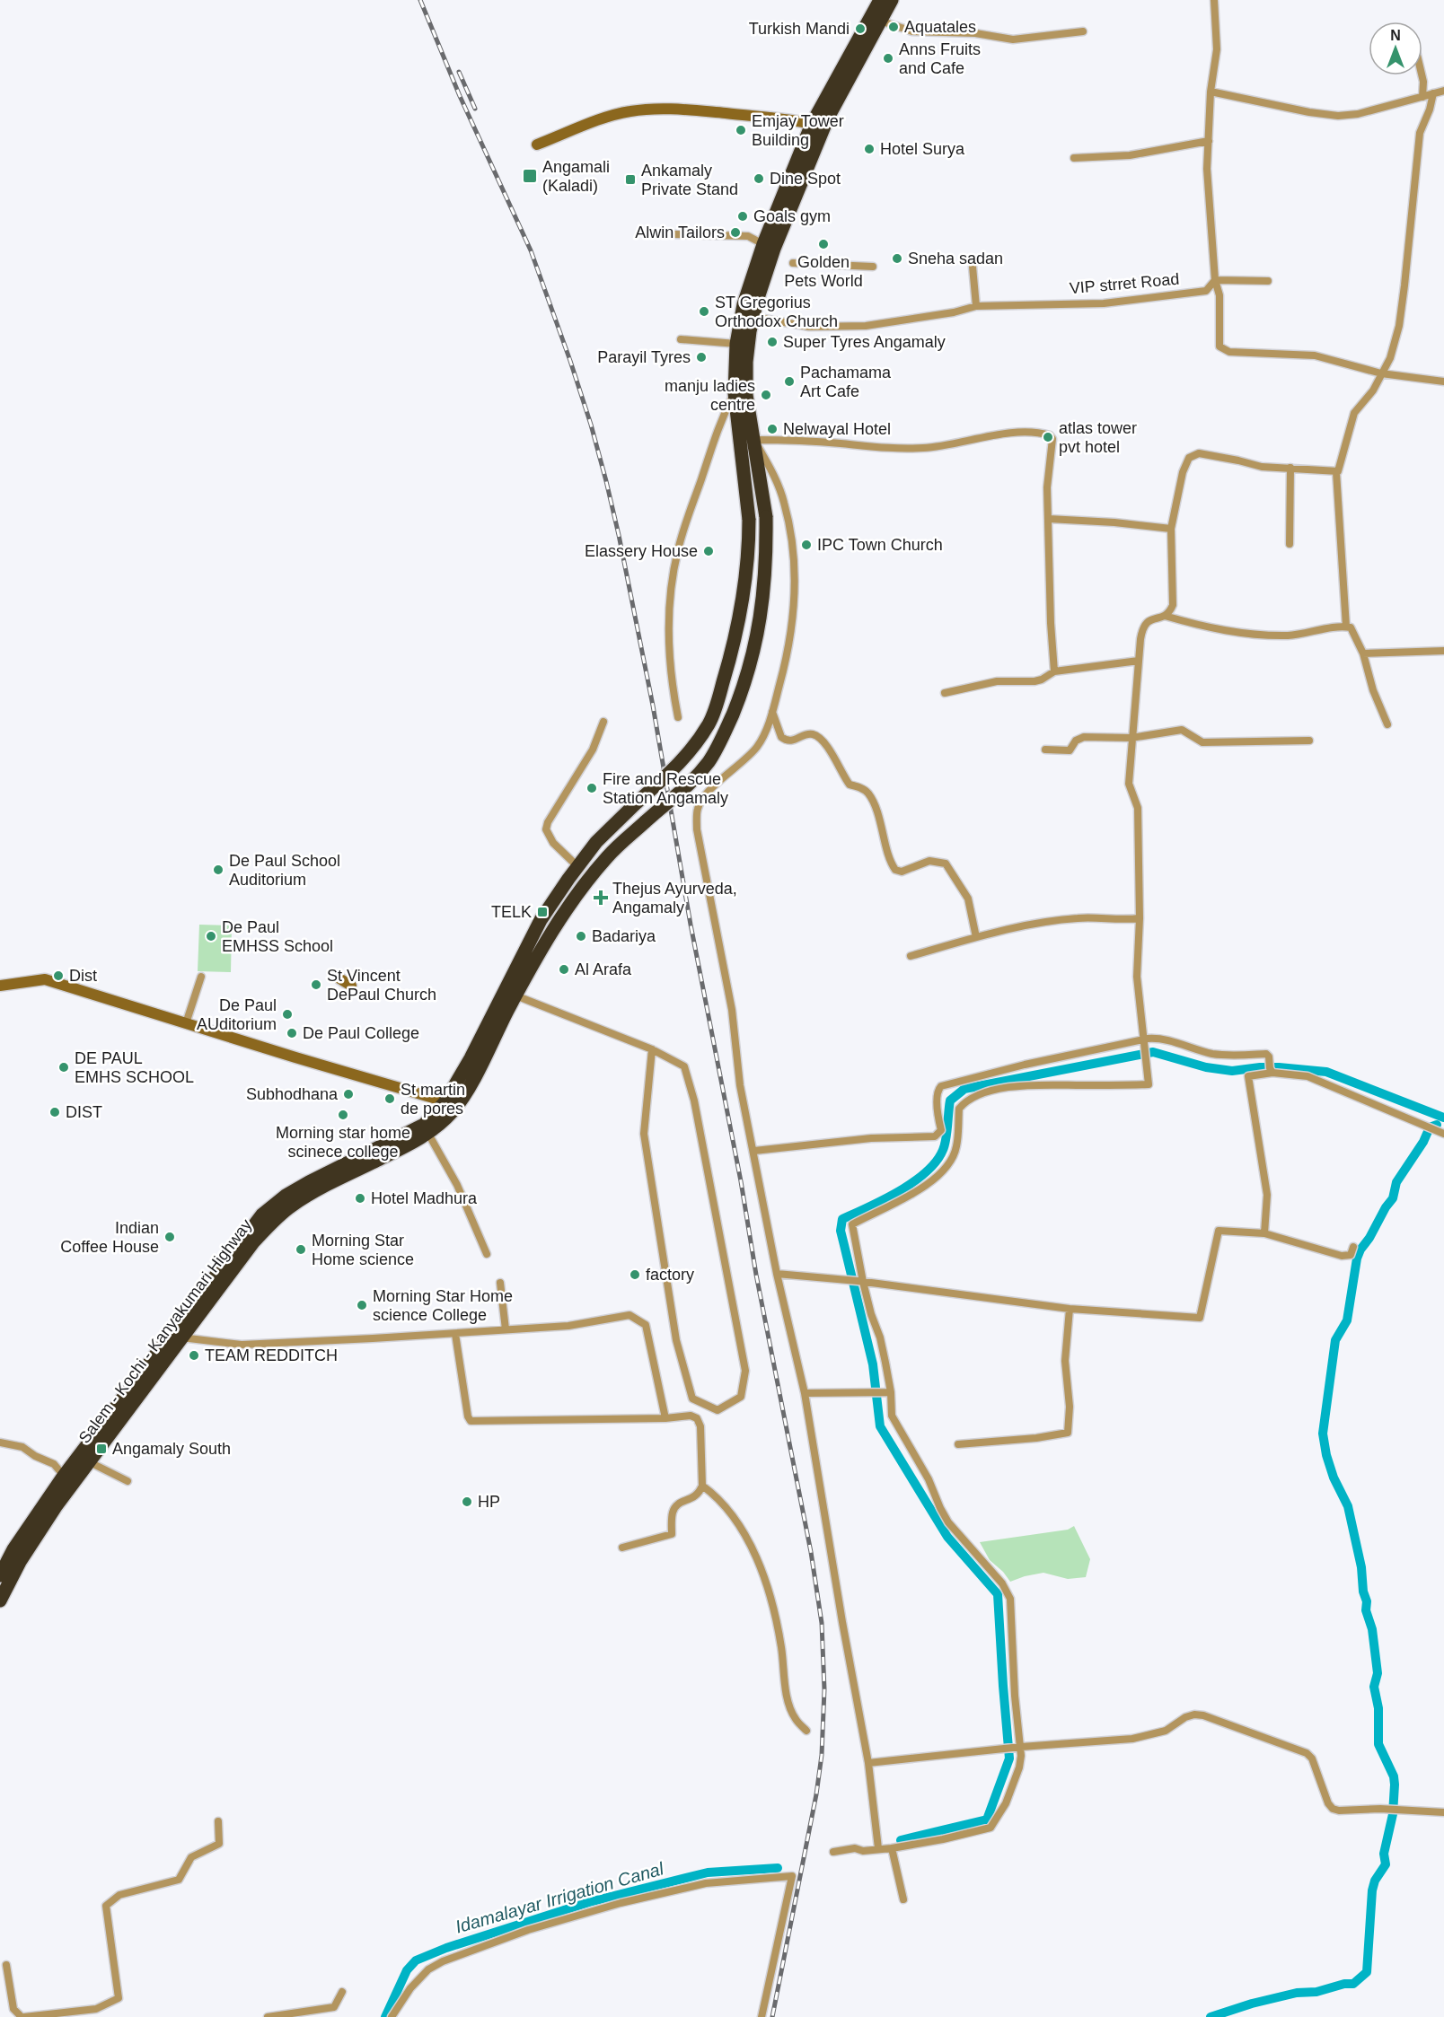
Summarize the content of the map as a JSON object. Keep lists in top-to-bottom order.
{
  "streets": {
    "highway": ["Salem - Kochi - Kanyakumari Highway"],
    "street": ["VIP strret Road"]
  },
  "crossings": [
    ["VIP strret Road", "Salem - Kochi - Kanyakumari Highway"]
  ],
  "water": ["Idamalayar Irrigation Canal"],
  "places": {
    "other": [
      "Aquatales",
      "Turkish Mandi",
      "Anns Fruits and Cafe",
      "Emjay Tower Building",
      "Hotel Surya",
      "Dine Spot",
      "Goals gym",
      "Alwin Tailors",
      "Golden Pets World",
      "Sneha sadan",
      "ST Gregorius Orthodox Church",
      "Super Tyres Angamaly",
      "Parayil Tyres",
      "Pachamama Art Cafe",
      "manju ladies centre",
      "Nelwayal Hotel",
      "atlas tower pvt hotel",
      "IPC Town Church",
      "Elassery House",
      "Fire and Rescue Station Angamaly",
      "De Paul School Auditorium",
      "De Paul EMHSS School",
      "Badariya",
      "Al Arafa",
      "Dist",
      "St Vincent DePaul Church",
      "De Paul AUditorium",
      "De Paul College",
      "DE PAUL EMHS SCHOOL",
      "Subhodhana",
      "St martin de pores",
      "DIST",
      "Morning star home scinece college",
      "Hotel Madhura",
      "Indian Coffee House",
      "Morning Star Home science",
      "factory",
      "Morning Star Home science College",
      "TEAM REDDITCH",
      "HP"
    ],
    "transit": [
      "Angamali (Kaladi)",
      "Ankamaly Private Stand",
      "TELK",
      "Angamaly South"
    ],
    "health": ["Thejus Ayurveda, Angamaly"]
  },
  "north": "top"
}
